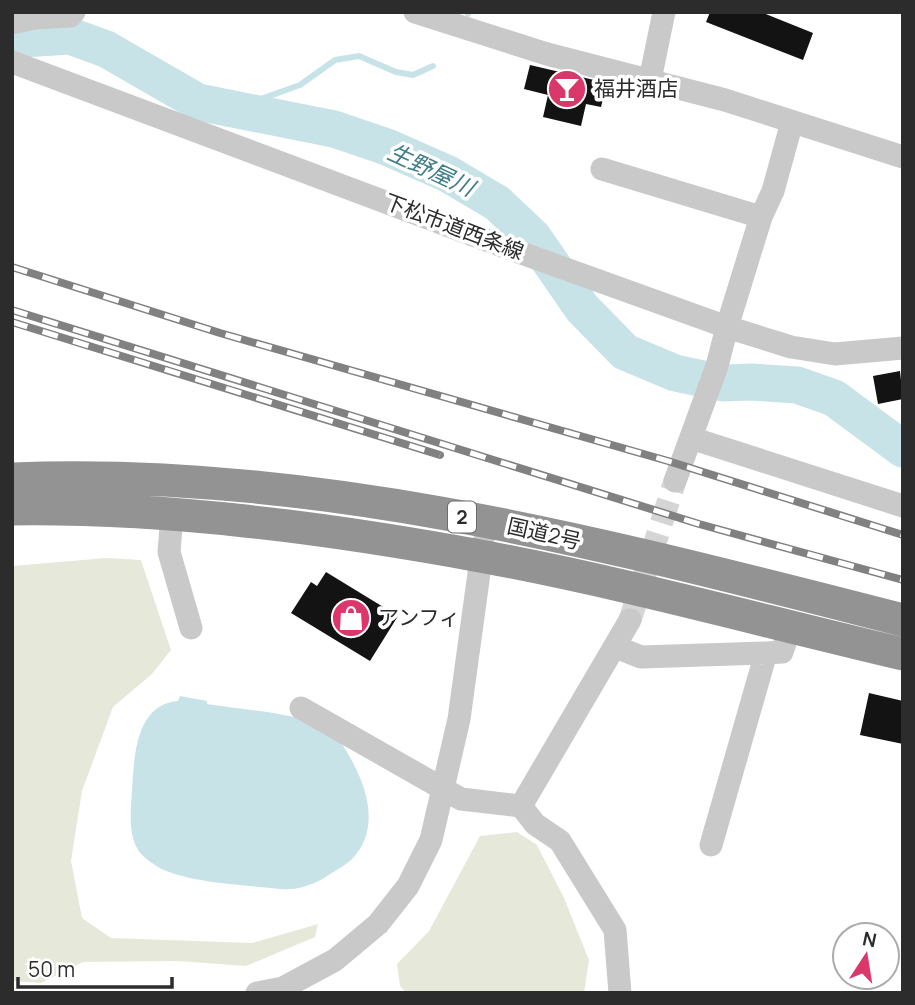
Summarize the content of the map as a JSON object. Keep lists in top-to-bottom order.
{
  "streets": {
    "highway": ["2", "国道2号"],
    "street": ["下松市道西条線"]
  },
  "water": ["生野屋川"],
  "places": {
    "bar": ["福井酒店"],
    "shop": ["アンフィ"]
  },
  "scale_bar": "50 m",
  "north": "top"
}
